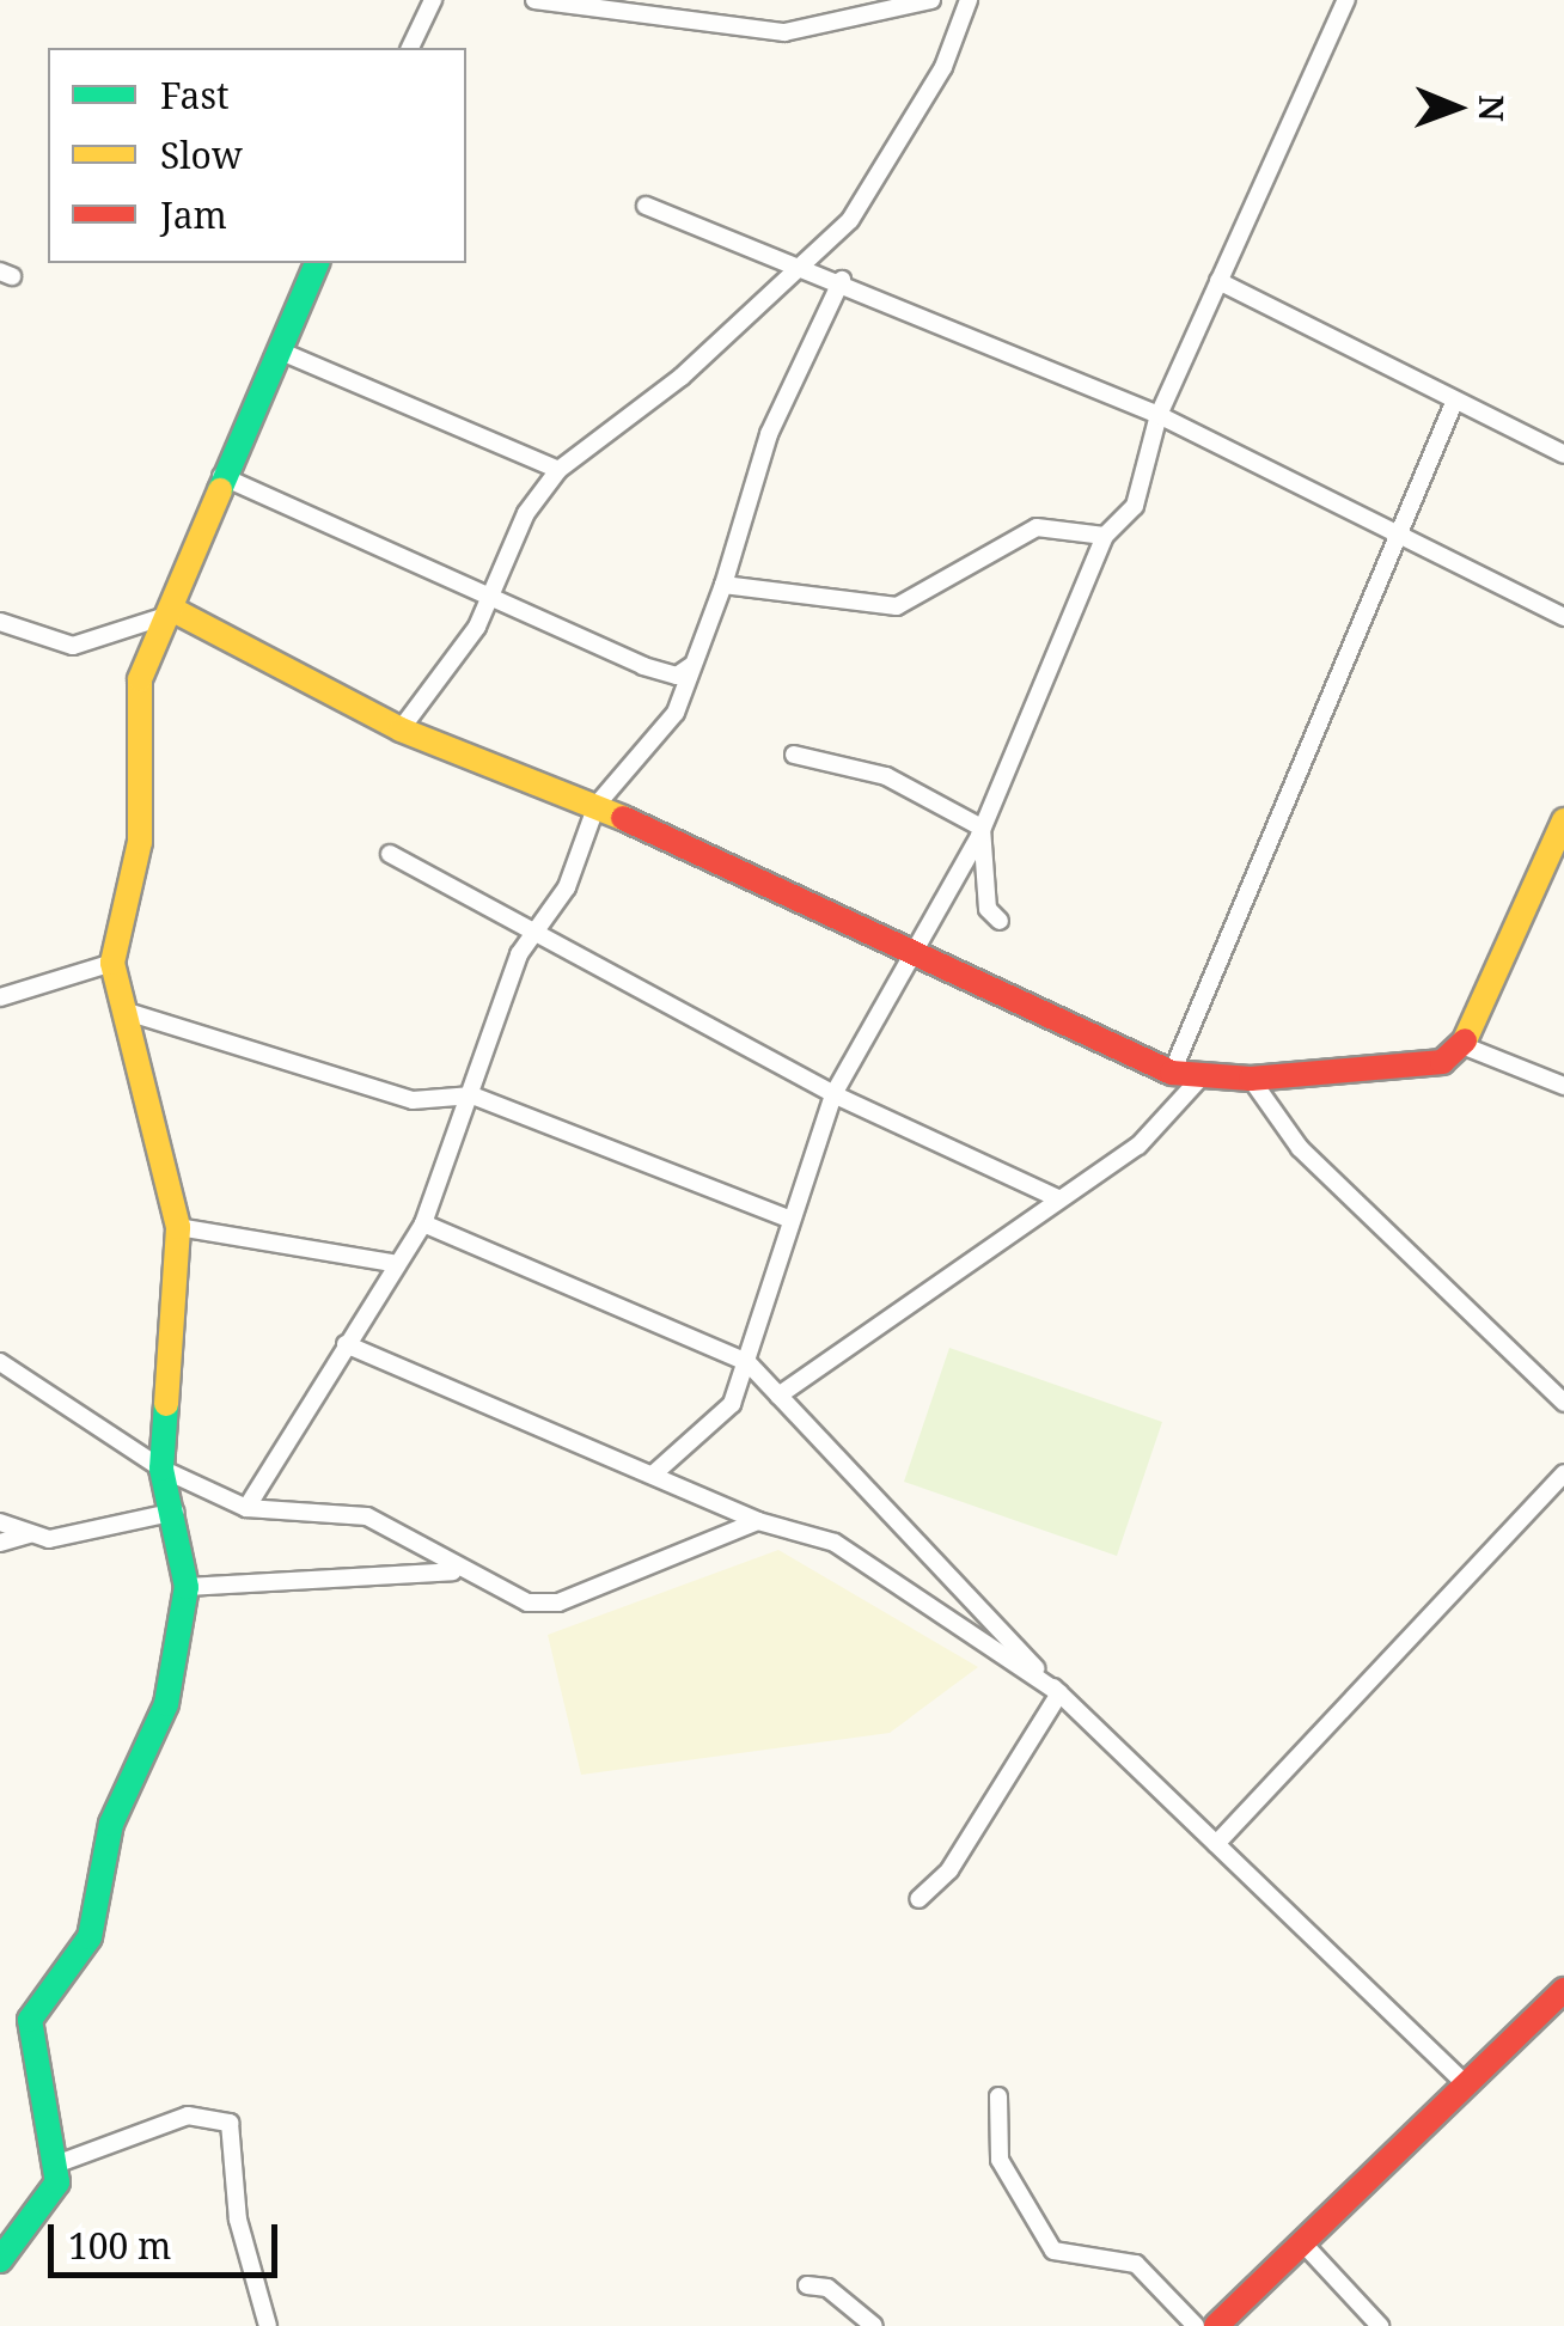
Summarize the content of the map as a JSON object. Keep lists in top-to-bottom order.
{
  "legend": ["Fast", "Slow", "Jam"],
  "scale_bar": "100 m",
  "north": "right"
}
